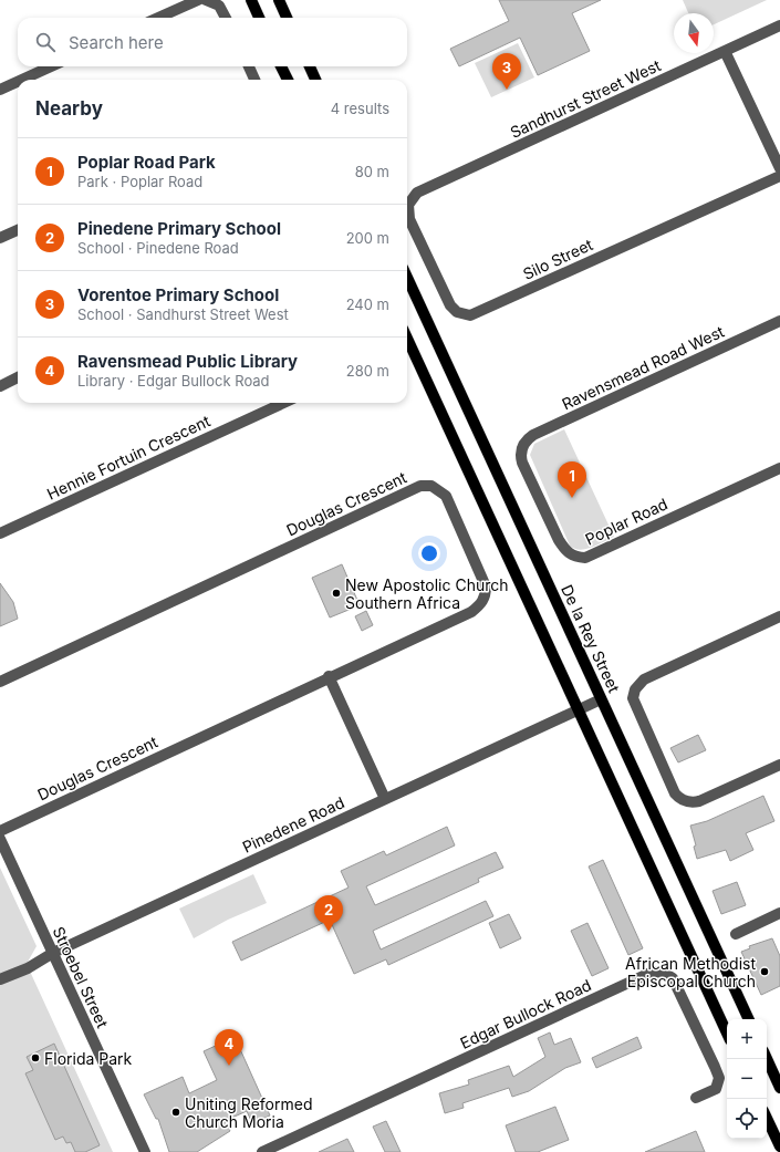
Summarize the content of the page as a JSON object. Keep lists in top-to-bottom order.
{
  "streets": {
    "main road": ["De la Rey Street"],
    "street": [
      "Sandhurst Street West",
      "Silo Street",
      "Ravensmead Road West",
      "Hennie Fortuin Crescent",
      "Douglas Crescent",
      "Poplar Road",
      "Pinedene Road",
      "Stroebel Street",
      "Edgar Bullock Road"
    ]
  },
  "crossings": [
    ["Sandhurst Street West", "Silo Street"],
    ["Ravensmead Road West", "Poplar Road"],
    ["De la Rey Street", "Pinedene Road"],
    ["Pinedene Road", "Stroebel Street"]
  ],
  "places": [
    "New Apostolic Church Southern Africa",
    "African Methodist Episcopal Church",
    "Florida Park",
    "Uniting Reformed Church Moria"
  ],
  "north": "bottom",
  "page": {
    "search": "Search here",
    "pins": [
      "3",
      "1",
      "2",
      "4"
    ],
    "heading": ["Nearby", "4 results"],
    "list": [
      {
        "mark": "1",
        "name": "Poplar Road Park",
        "note": "Park · Poplar Road",
        "value": "80 m"
      },
      {
        "mark": "2",
        "name": "Pinedene Primary School",
        "note": "School · Pinedene Road",
        "value": "200 m"
      },
      {
        "mark": "3",
        "name": "Vorentoe Primary School",
        "note": "School · Sandhurst Street West",
        "value": "240 m"
      },
      {
        "mark": "4",
        "name": "Ravensmead Public Library",
        "note": "Library · Edgar Bullock Road",
        "value": "280 m"
      }
    ],
    "map_buttons": ["+", "−"]
  }
}
